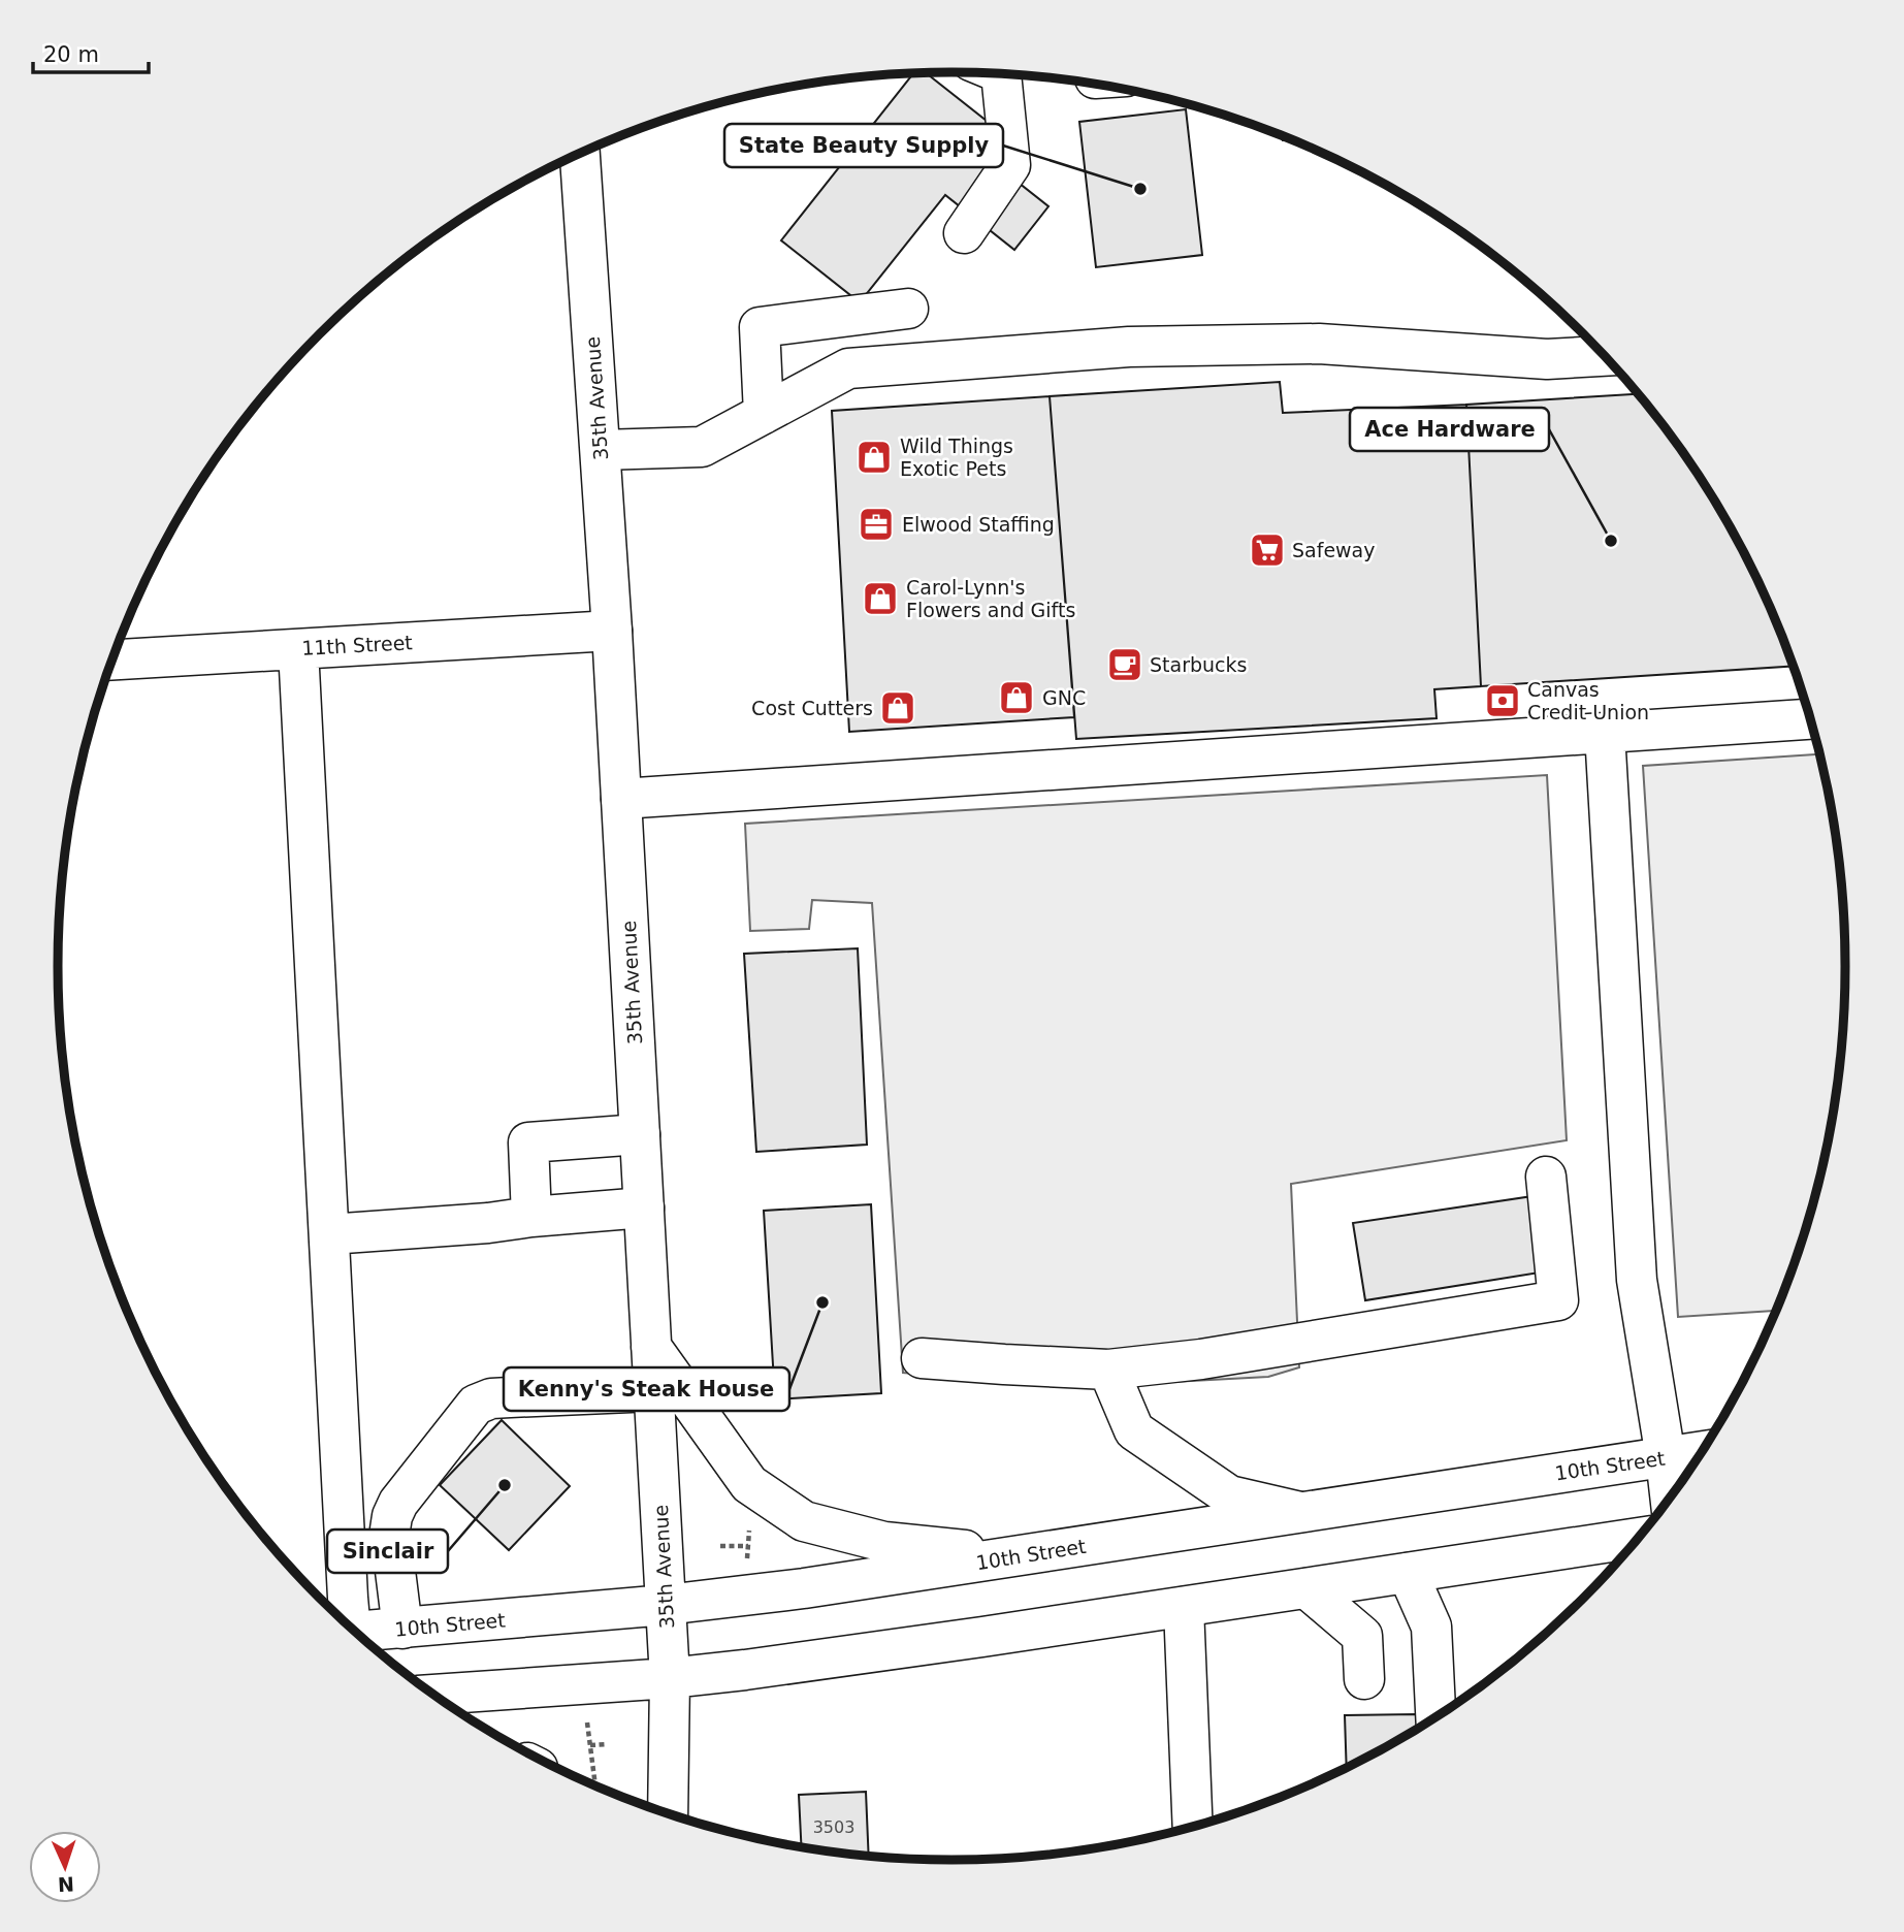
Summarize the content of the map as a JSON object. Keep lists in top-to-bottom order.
{
  "streets": {
    "main road": ["35th Avenue", "11th Street", "10th Street"]
  },
  "crossings": [
    ["35th Avenue", "11th Street"],
    ["35th Avenue", "10th Street"]
  ],
  "places": {
    "other": [
      "State Beauty Supply",
      "Ace Hardware",
      "Kenny's Steak House",
      "Sinclair"
    ],
    "shop": [
      "Wild Things Exotic Pets",
      "Carol-Lynn's Flowers and Gifts",
      "GNC",
      "Cost Cutters"
    ],
    "office": ["Elwood Staffing"],
    "supermarket": ["Safeway"],
    "cafe": ["Starbucks"],
    "bank": ["Canvas Credit Union"]
  },
  "house_numbers": ["3503"],
  "scale_bar": "20 m",
  "north": "bottom"
}
